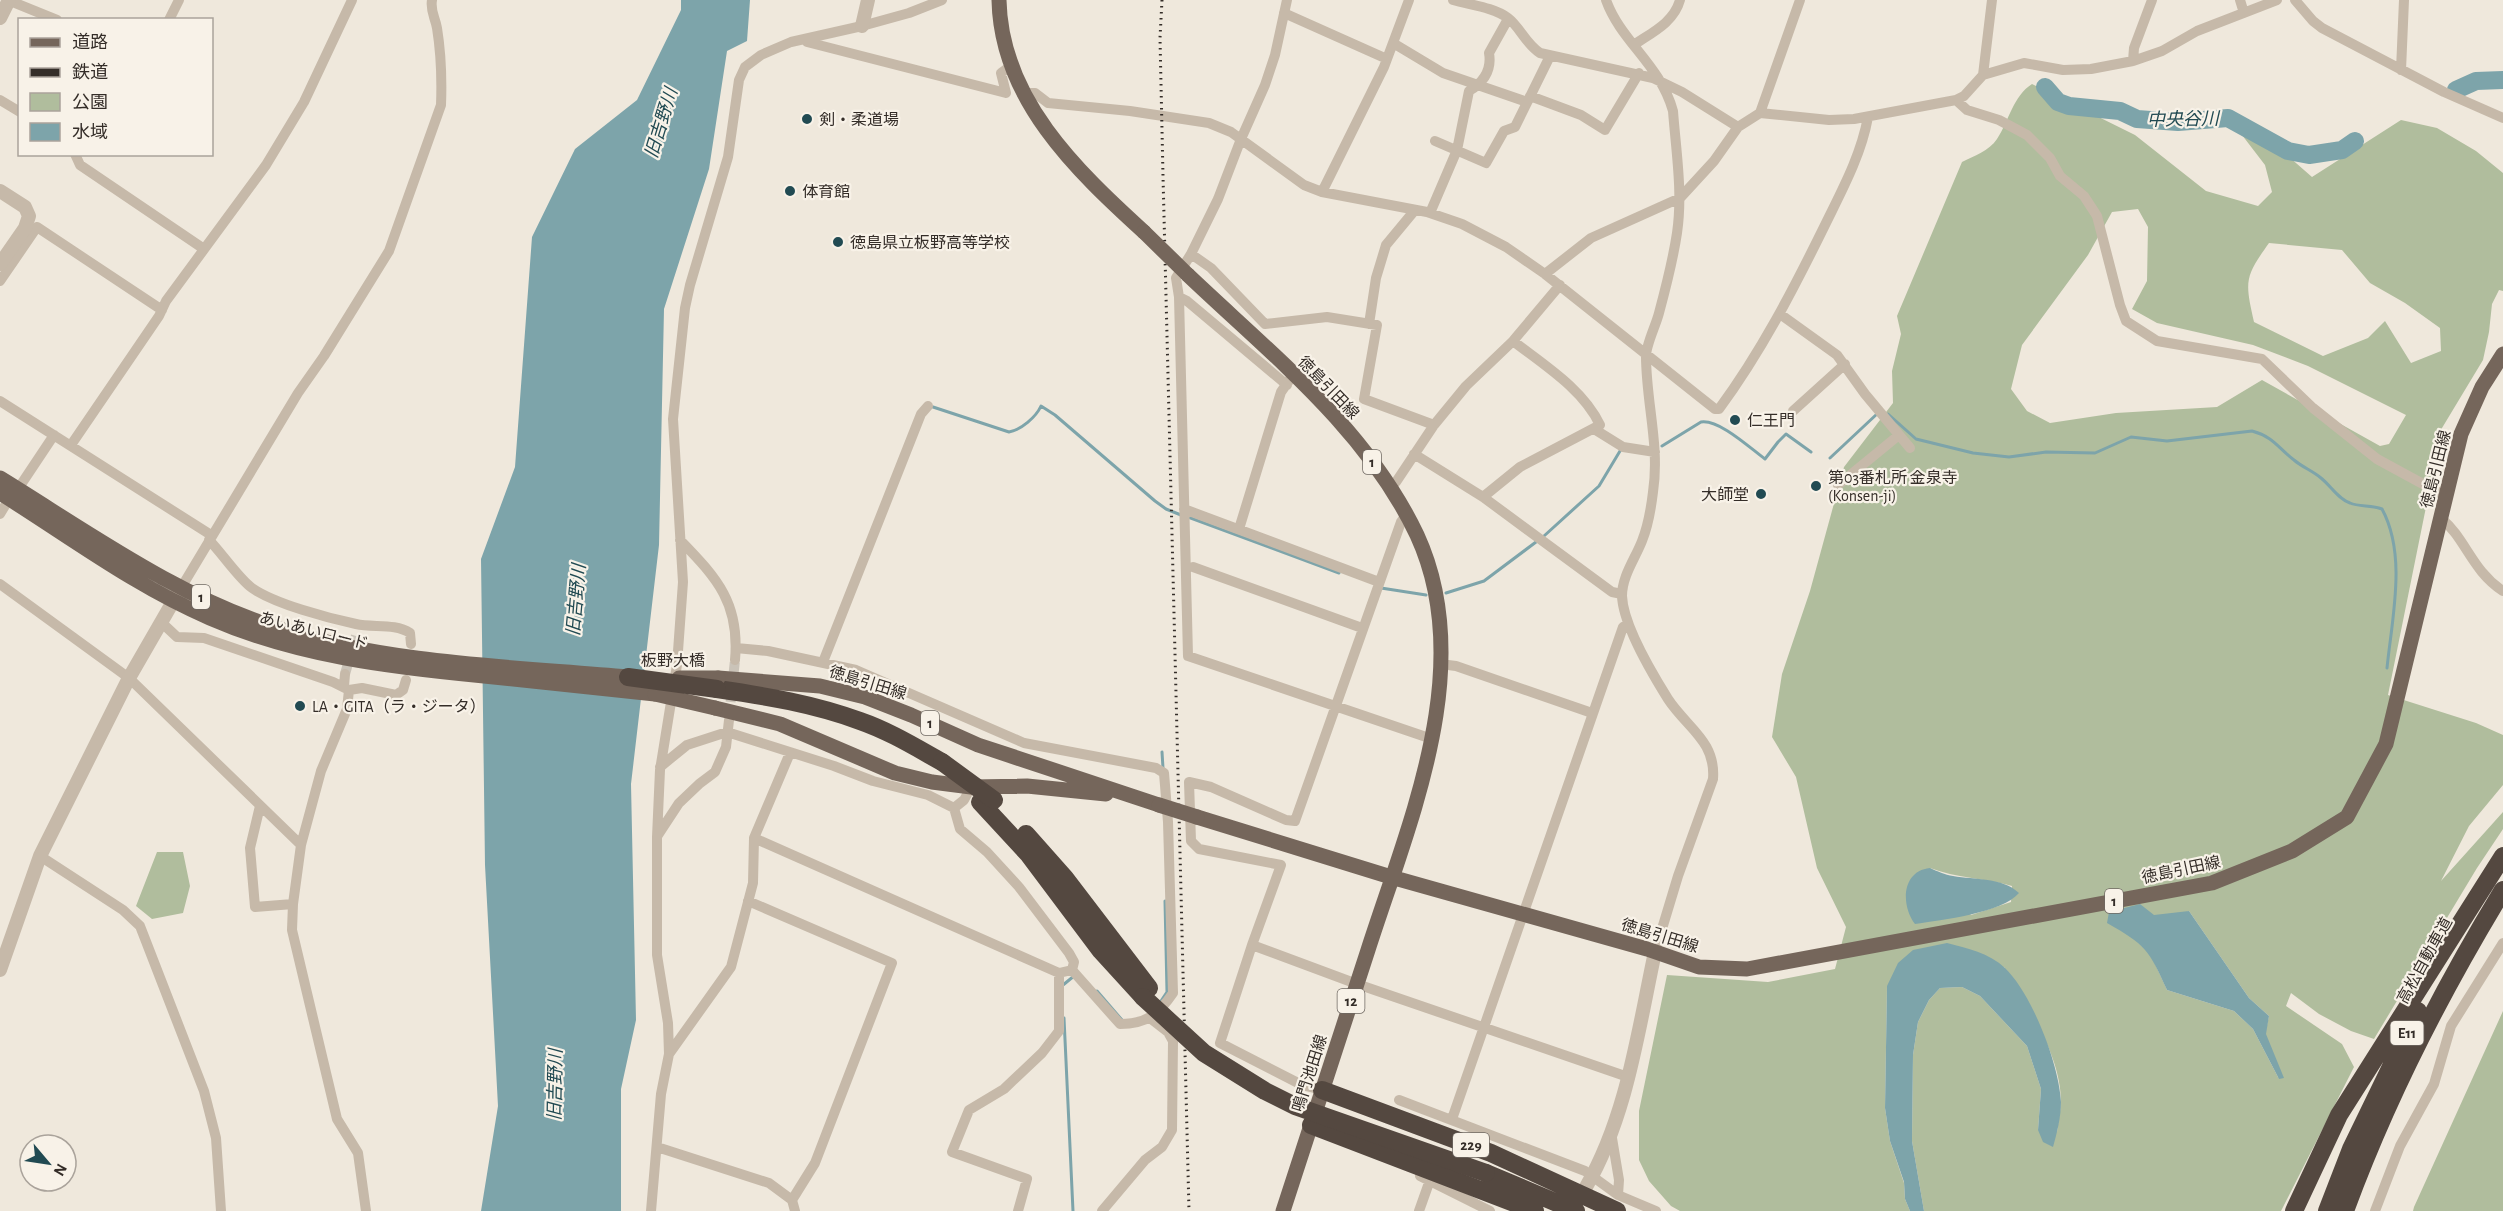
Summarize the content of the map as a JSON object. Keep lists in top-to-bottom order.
{
  "streets": {
    "highway": ["高松自動車道", "E11", "229"],
    "main road": [
      "徳島引田線",
      "1",
      "あいあいロード",
      "12",
      "鳴門池田線"
    ]
  },
  "crossings": [
    ["徳島引田線", "鳴門池田線"],
    ["鳴門池田線", "229"]
  ],
  "water": ["中央谷川", "旧吉野川"],
  "places": [
    "剣・柔道場",
    "体育館",
    "徳島県立板野高等学校",
    "仁王門",
    "第03番札所 金泉寺 (Konsen-ji)",
    "大師堂",
    "LA・GITA（ラ・ジータ）"
  ],
  "legend": [
    "道路",
    "鉄道",
    "公園",
    "水域"
  ],
  "north": "bottom right"
}
